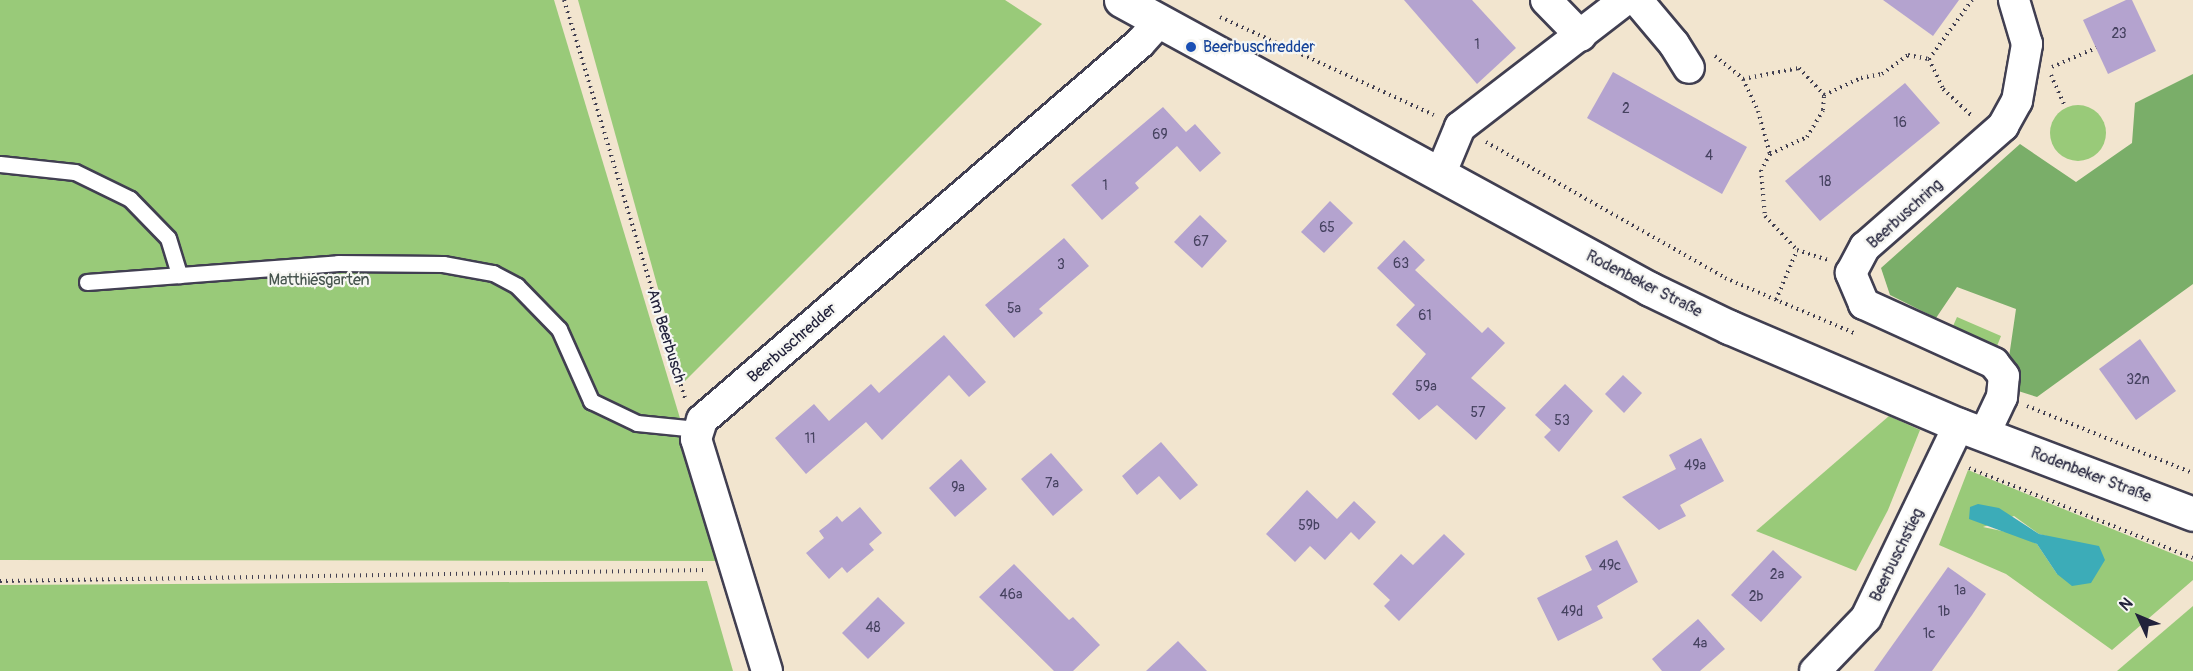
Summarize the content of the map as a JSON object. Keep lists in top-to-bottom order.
{
  "streets": {
    "street": [
      "Beerbuschring",
      "Rodenbeker Straße",
      "Beerbuschredder",
      "Beerbuschstieg"
    ],
    "path": ["Am Beerbusch"]
  },
  "crossings": [
    ["Rodenbeker Straße", "Beerbuschredder"],
    ["Rodenbeker Straße", "Beerbuschstieg"],
    ["Am Beerbusch", "Beerbuschredder"]
  ],
  "parks": ["Matthiesgarten"],
  "places": ["Beerbuschredder"],
  "house_numbers": [
    "23",
    "1",
    "2",
    "16",
    "69",
    "4",
    "18",
    "1",
    "65",
    "67",
    "63",
    "3",
    "5a",
    "61",
    "32n",
    "59a",
    "57",
    "53",
    "11",
    "49a",
    "7a",
    "9a",
    "59b",
    "49c",
    "2a",
    "1a",
    "46a",
    "2b",
    "49d",
    "1b",
    "48",
    "1c",
    "4a"
  ],
  "north": "top left"
}
